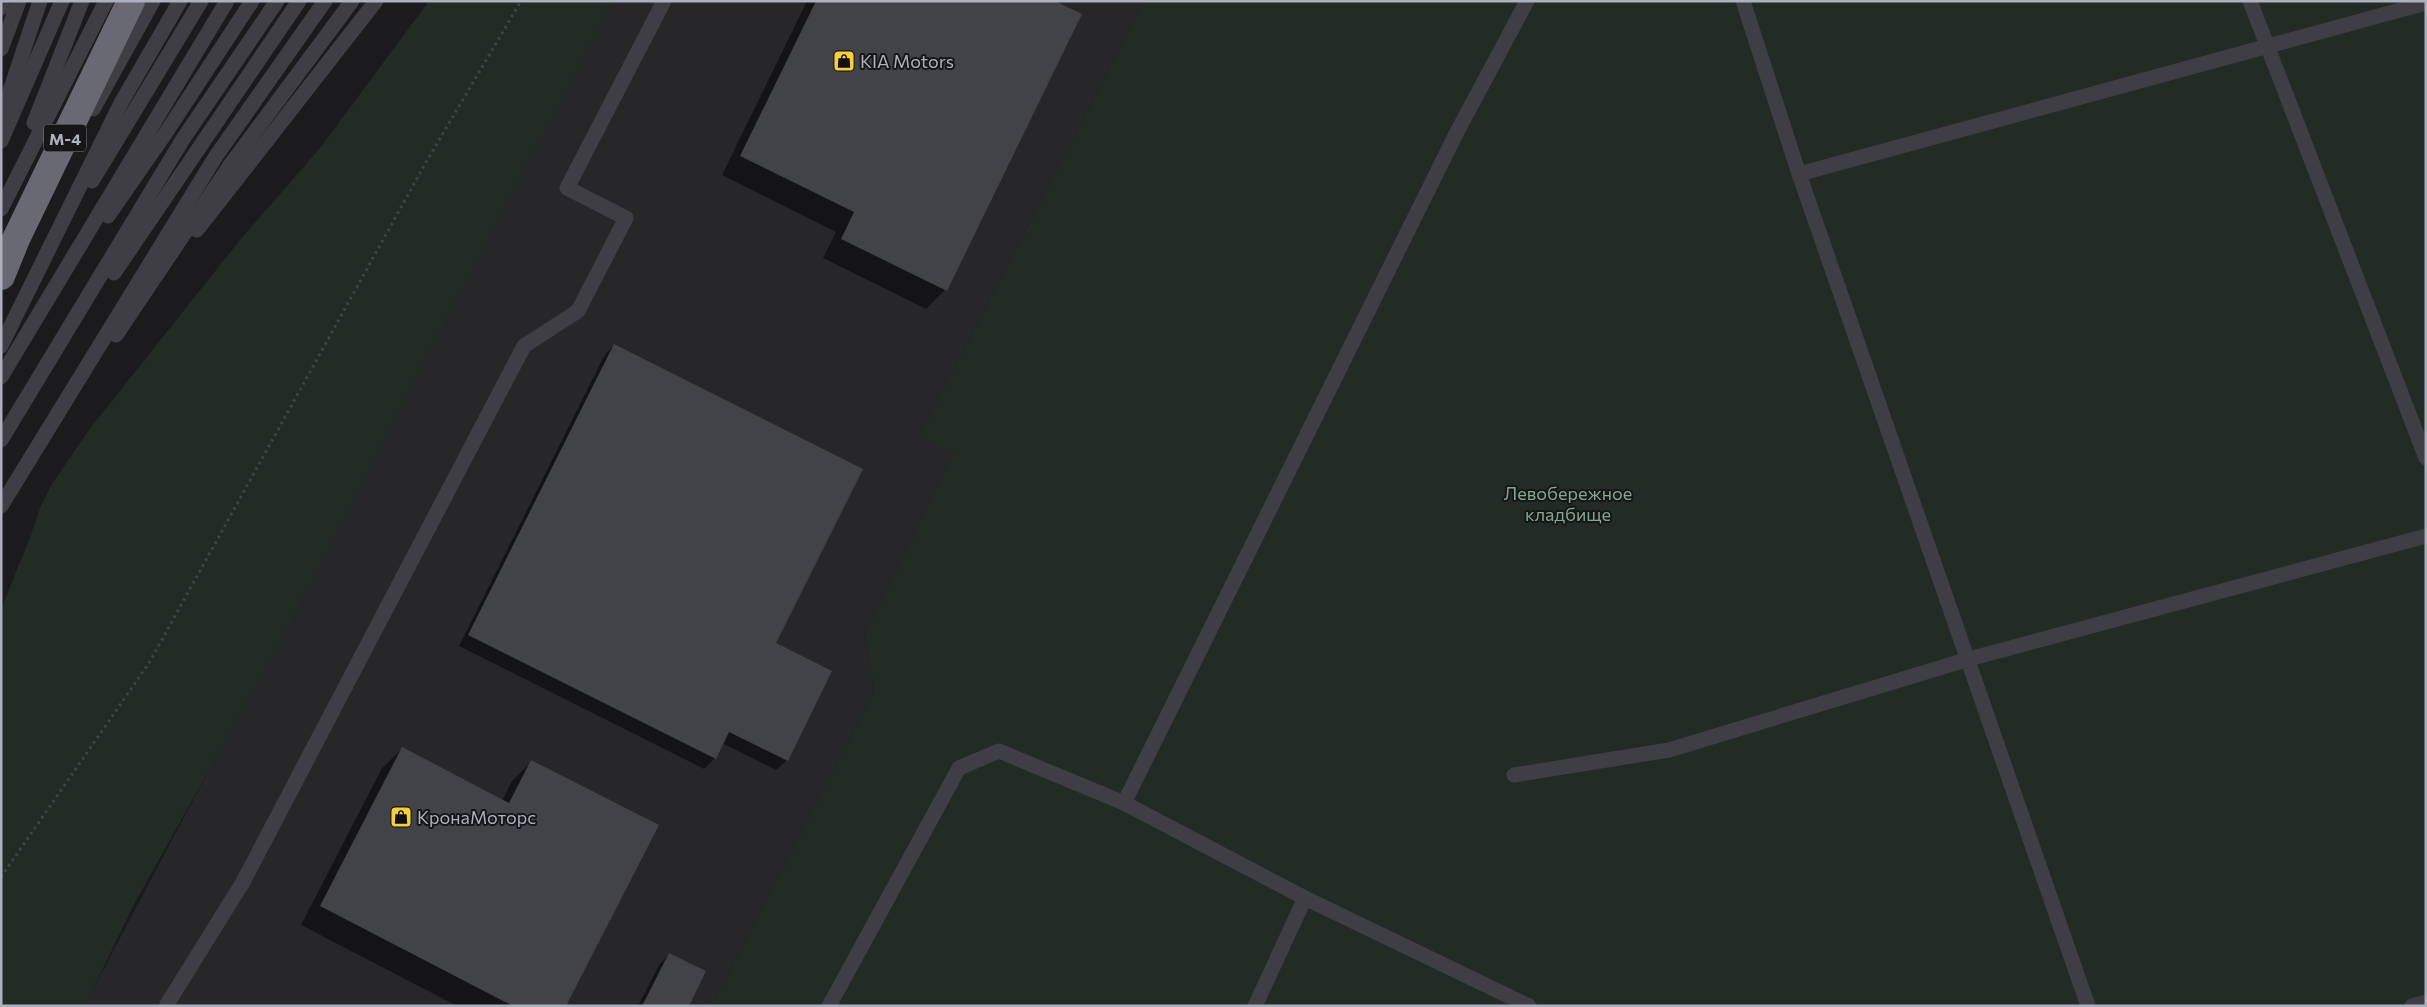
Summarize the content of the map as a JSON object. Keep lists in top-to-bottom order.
{
  "streets": {
    "highway": ["М-4"]
  },
  "parks": ["Левобережное кладбище"],
  "places": {
    "shop": ["KIA Motors", "КронаМоторс"]
  }
}
